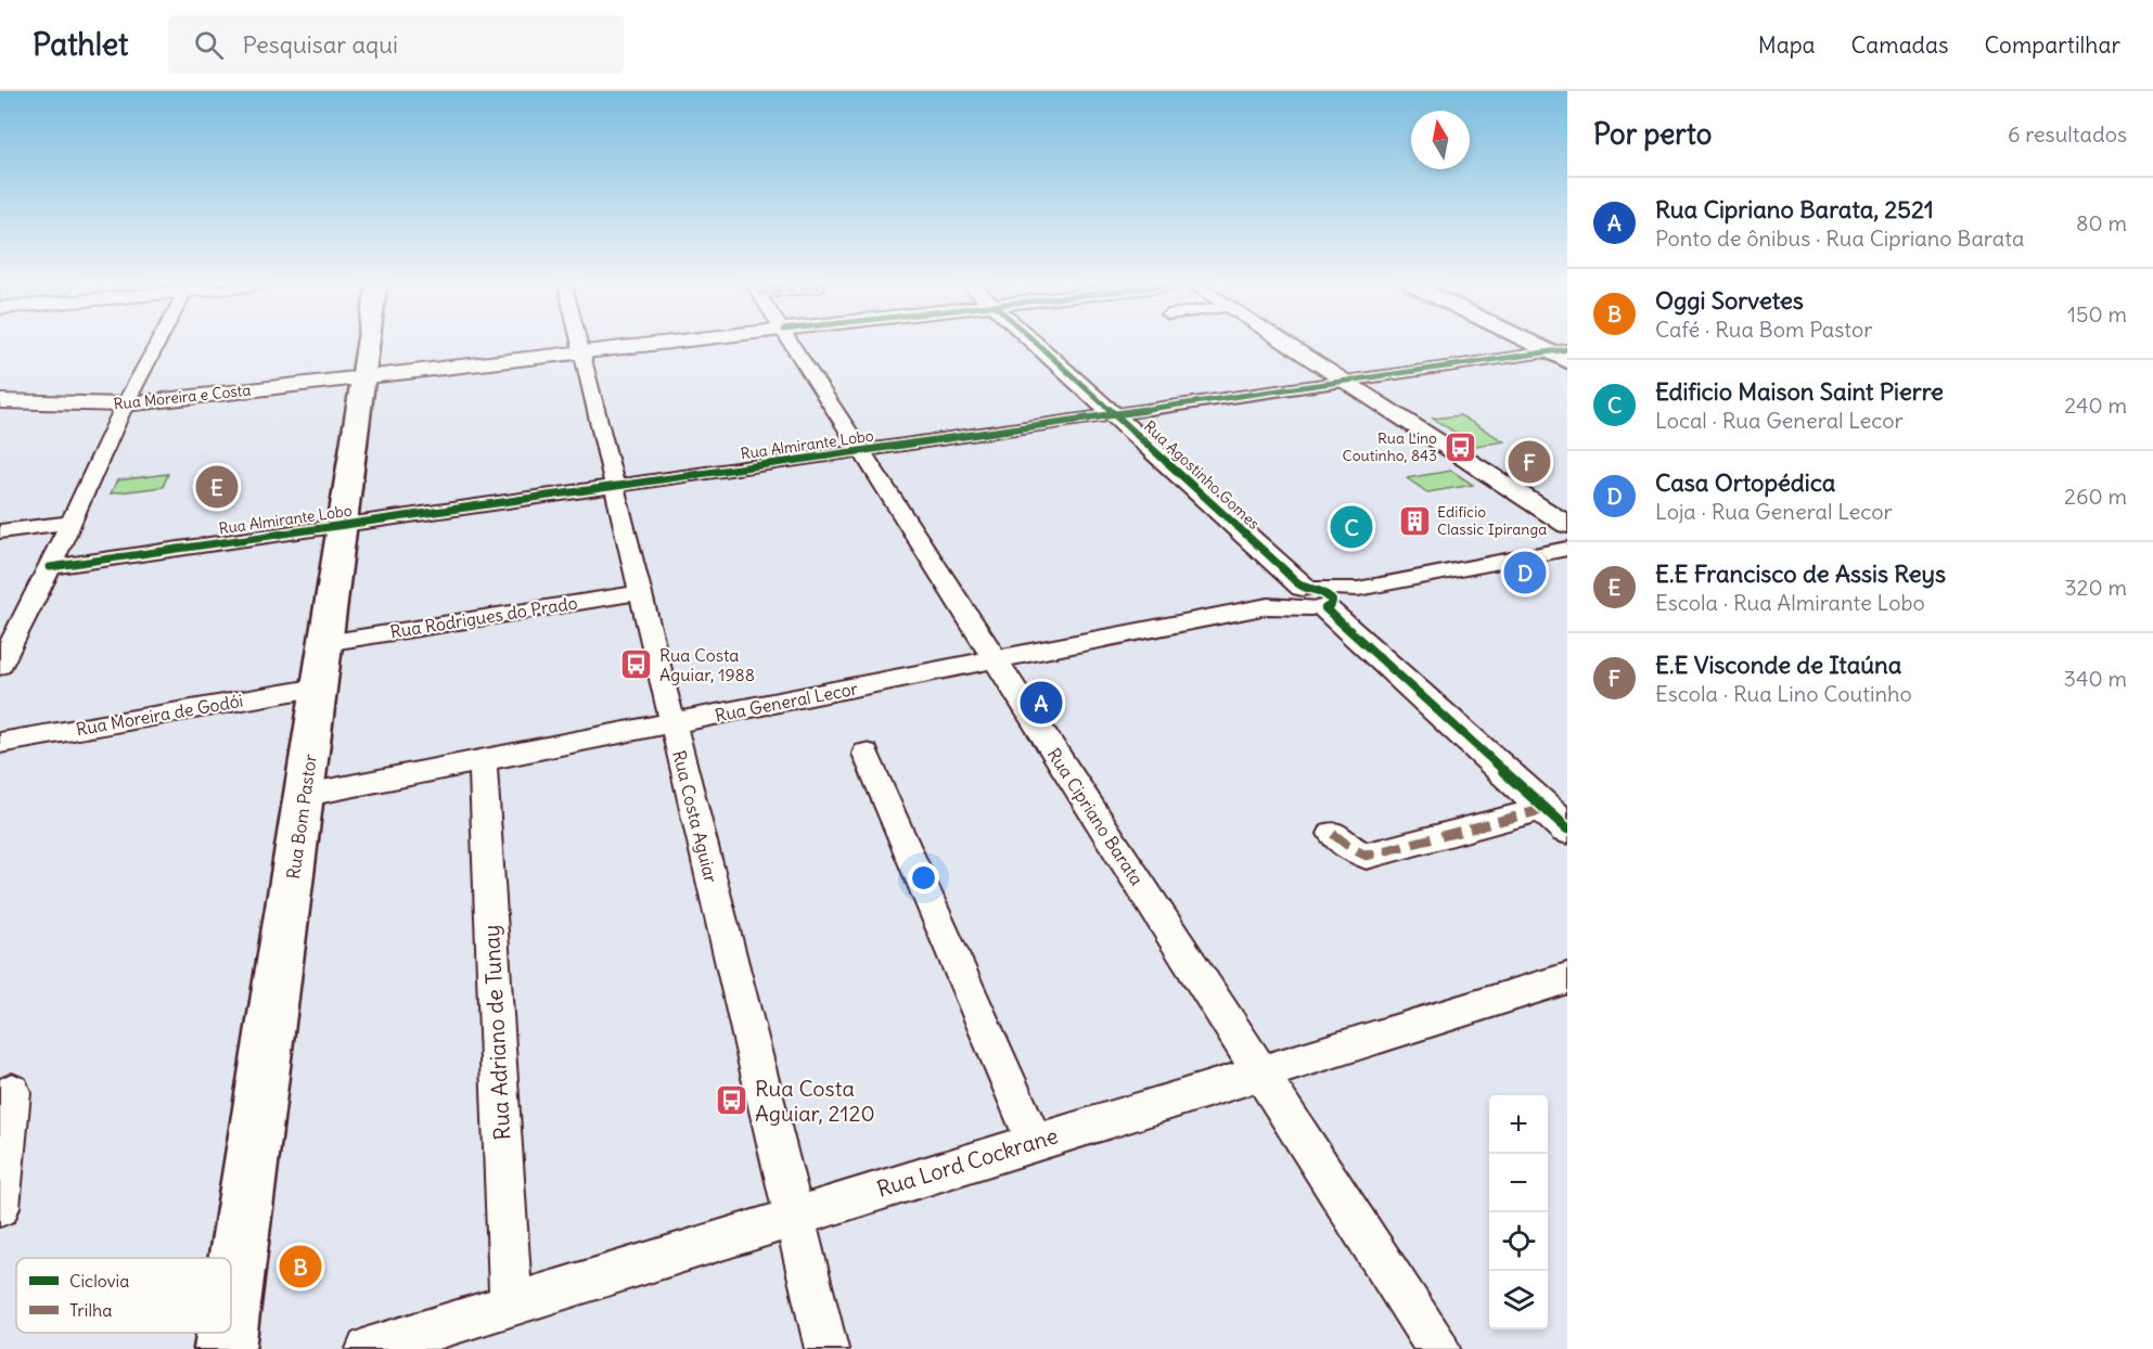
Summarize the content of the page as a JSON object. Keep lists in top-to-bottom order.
{
  "streets": {
    "main road": ["Rua Bom Pastor"],
    "street": [
      "Rua Moreira e Costa",
      "Rua Almirante Lobo",
      "Rua Agostinho Gomes",
      "Rua Rodrigues do Prado",
      "Rua General Lecor",
      "Rua Moreira de Godói",
      "Rua Costa Aguiar",
      "Rua Cipriano Barata",
      "Rua Adriano de Tunay",
      "Rua Lord Cockrane"
    ]
  },
  "crossings": [
    ["Rua Moreira e Costa", "Rua Bom Pastor"],
    ["Rua Moreira e Costa", "Rua Costa Aguiar"],
    ["Rua Almirante Lobo", "Rua Agostinho Gomes"],
    ["Rua Almirante Lobo", "Rua Bom Pastor"],
    ["Rua Almirante Lobo", "Rua Costa Aguiar"],
    ["Rua Almirante Lobo", "Rua Cipriano Barata"],
    ["Rua Agostinho Gomes", "Rua General Lecor"],
    ["Rua Rodrigues do Prado", "Rua Bom Pastor"],
    ["Rua Rodrigues do Prado", "Rua Costa Aguiar"],
    ["Rua General Lecor", "Rua Bom Pastor"],
    ["Rua General Lecor", "Rua Costa Aguiar"],
    ["Rua General Lecor", "Rua Cipriano Barata"],
    ["Rua General Lecor", "Rua Adriano de Tunay"],
    ["Rua Moreira de Godói", "Rua Bom Pastor"],
    ["Rua Costa Aguiar", "Rua Lord Cockrane"],
    ["Rua Cipriano Barata", "Rua Lord Cockrane"],
    ["Rua Adriano de Tunay", "Rua Lord Cockrane"]
  ],
  "places": {
    "bus stop": ["Rua Lino Coutinho, 843", "Rua Costa Aguiar, 1988", "Rua Costa Aguiar, 2120"],
    "building": ["Edifício Classic Ipiranga"]
  },
  "legend": ["Ciclovia", "Trilha"],
  "north": "top",
  "page": {
    "header": "Pathlet",
    "search": "Pesquisar aqui",
    "nav": ["Mapa", "Camadas", "Compartilhar"],
    "heading": ["Por perto", "6 resultados"],
    "list": [
      {
        "mark": "A",
        "name": "Rua Cipriano Barata, 2521",
        "note": "Ponto de ônibus · Rua Cipriano Barata",
        "value": "80 m"
      },
      {
        "mark": "B",
        "name": "Oggi Sorvetes",
        "note": "Café · Rua Bom Pastor",
        "value": "150 m"
      },
      {
        "mark": "C",
        "name": "Edificio Maison Saint Pierre",
        "note": "Local · Rua General Lecor",
        "value": "240 m"
      },
      {
        "mark": "D",
        "name": "Casa Ortopédica",
        "note": "Loja · Rua General Lecor",
        "value": "260 m"
      },
      {
        "mark": "E",
        "name": "E.E Francisco de Assis Reys",
        "note": "Escola · Rua Almirante Lobo",
        "value": "320 m"
      },
      {
        "mark": "F",
        "name": "E.E Visconde de Itaúna",
        "note": "Escola · Rua Lino Coutinho",
        "value": "340 m"
      }
    ],
    "pins": [
      "F",
      "E",
      "C",
      "D",
      "A",
      "B"
    ],
    "map_buttons": ["+", "−"]
  }
}
